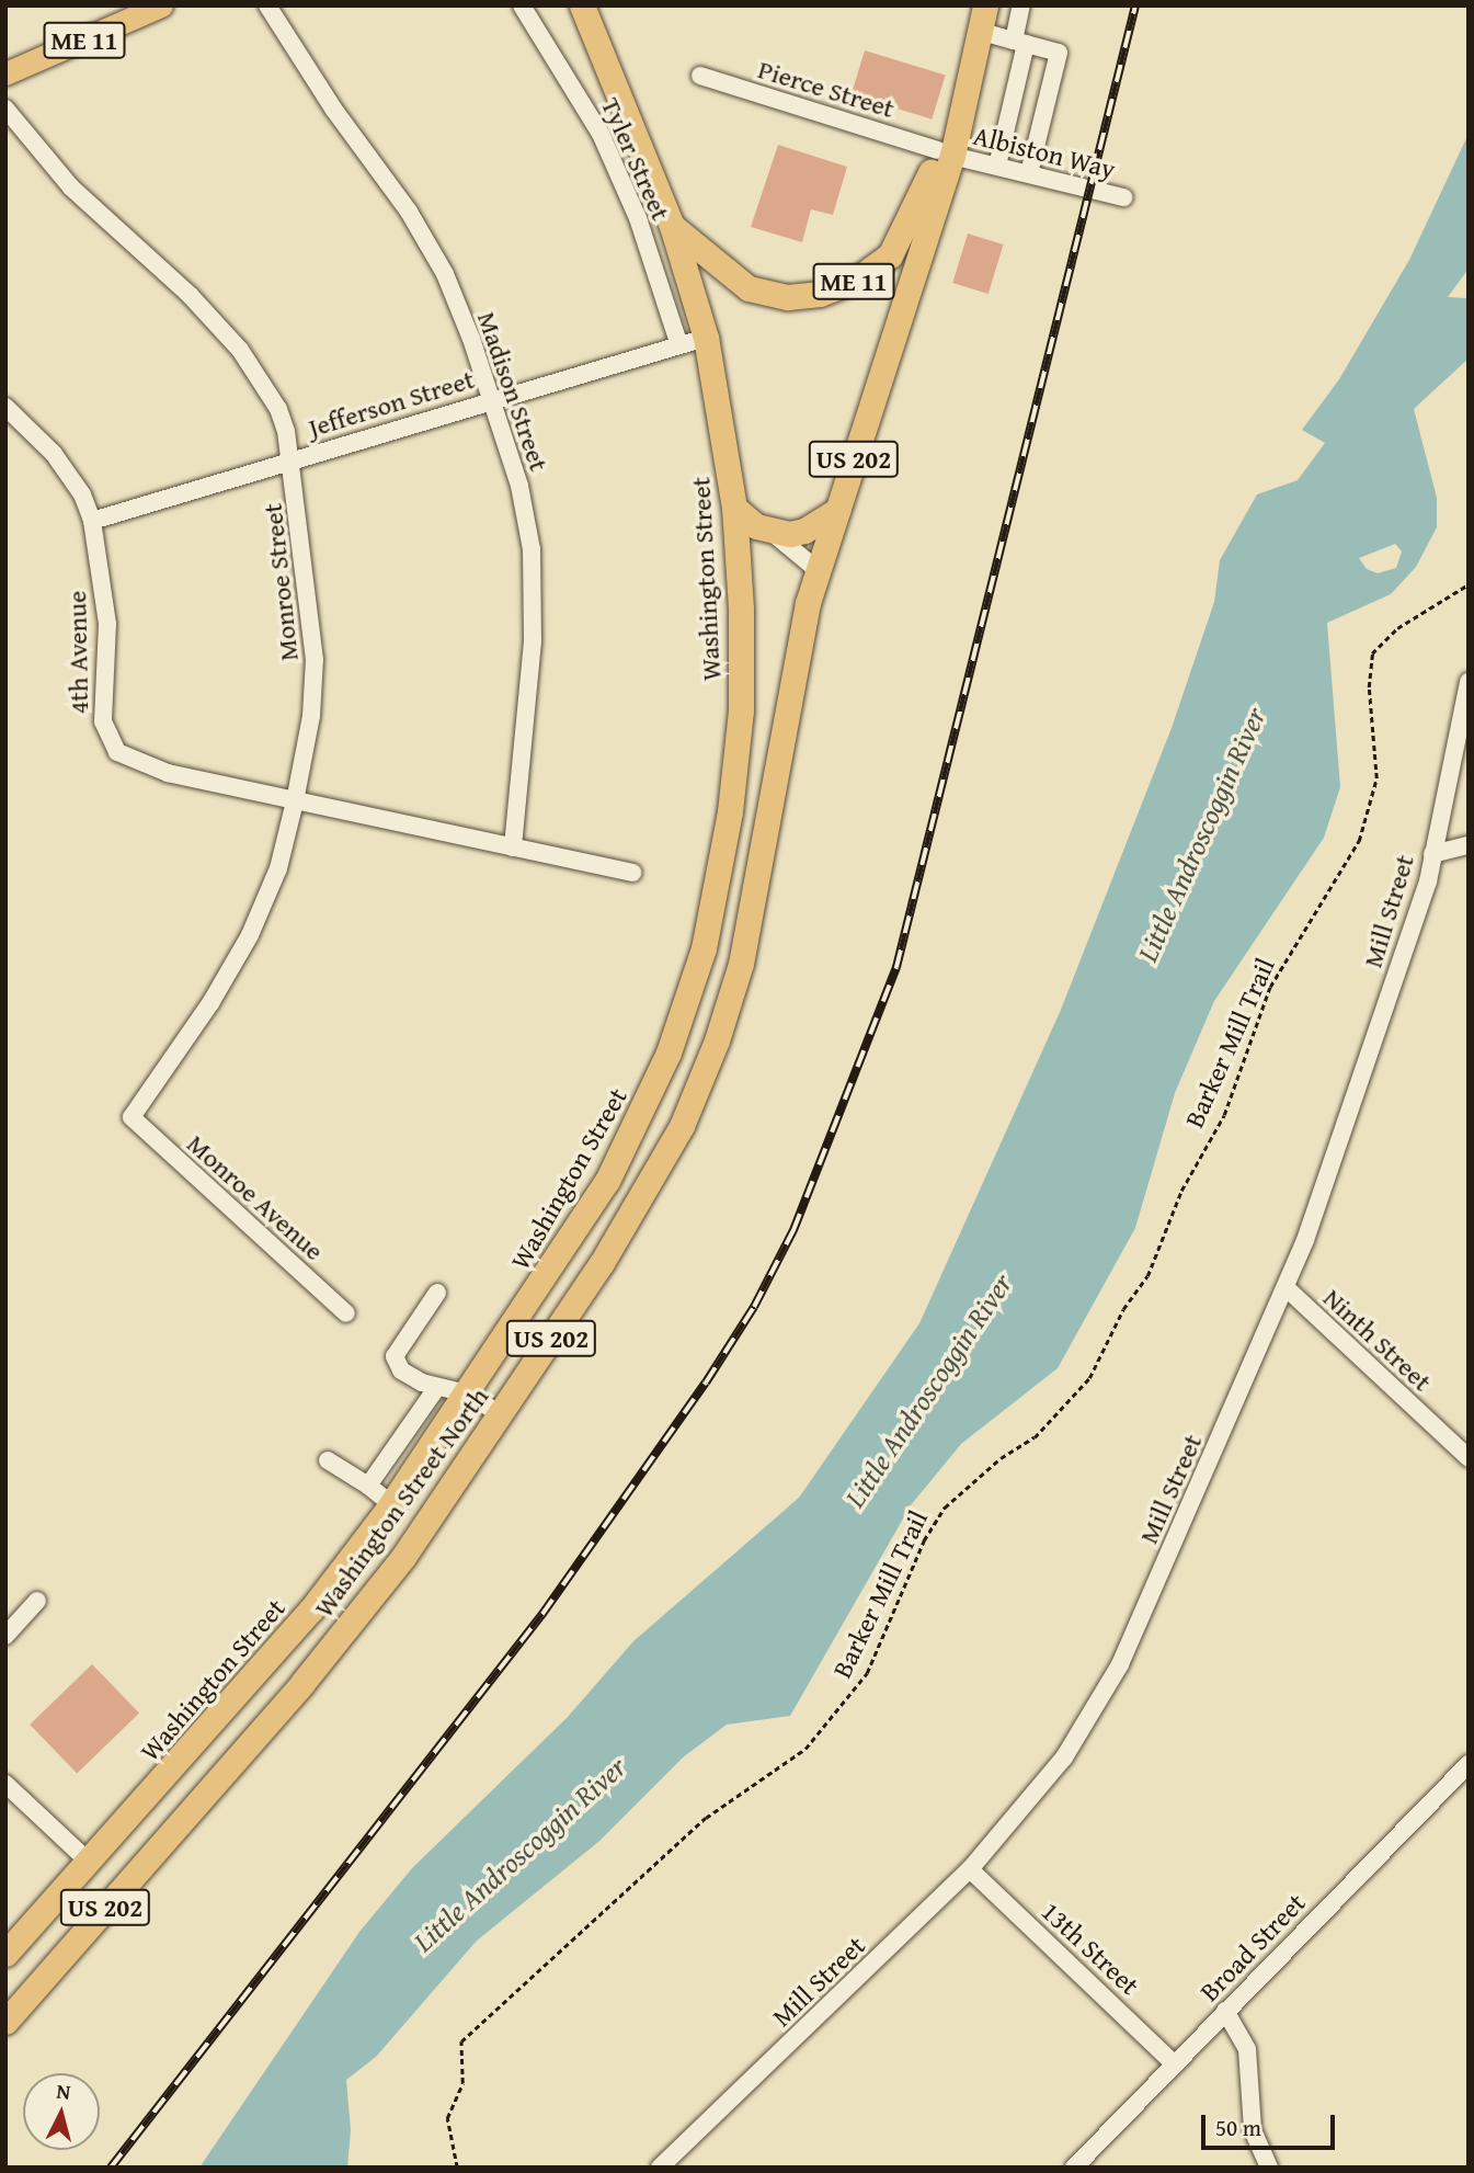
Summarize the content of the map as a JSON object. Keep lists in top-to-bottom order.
{
  "streets": {
    "highway": [
      "ME 11",
      "US 202",
      "Washington Street",
      "Washington Street North"
    ],
    "street": [
      "Pierce Street",
      "Albiston Way",
      "Tyler Street",
      "Madison Street",
      "Jefferson Street",
      "Monroe Street",
      "4th Avenue",
      "Mill Street",
      "Monroe Avenue",
      "Ninth Street",
      "Broad Street",
      "13th Street"
    ],
    "path": ["Barker Mill Trail"]
  },
  "crossings": [
    ["ME 11", "Pierce Street"],
    ["ME 11", "Albiston Way"],
    ["ME 11", "US 202"],
    ["ME 11", "Washington Street"],
    ["Pierce Street", "Albiston Way"],
    ["Pierce Street", "US 202"],
    ["Albiston Way", "US 202"],
    ["Tyler Street", "Jefferson Street"],
    ["Madison Street", "Jefferson Street"],
    ["Jefferson Street", "Washington Street"],
    ["Jefferson Street", "Monroe Street"],
    ["Jefferson Street", "4th Avenue"],
    ["US 202", "Washington Street North"],
    ["Monroe Street", "4th Avenue"],
    ["Monroe Street", "Monroe Avenue"],
    ["Mill Street", "Ninth Street"],
    ["Mill Street", "13th Street"],
    ["Broad Street", "13th Street"]
  ],
  "water": ["Little Androscoggin River"],
  "scale_bar": "50 m",
  "north": "top"
}
